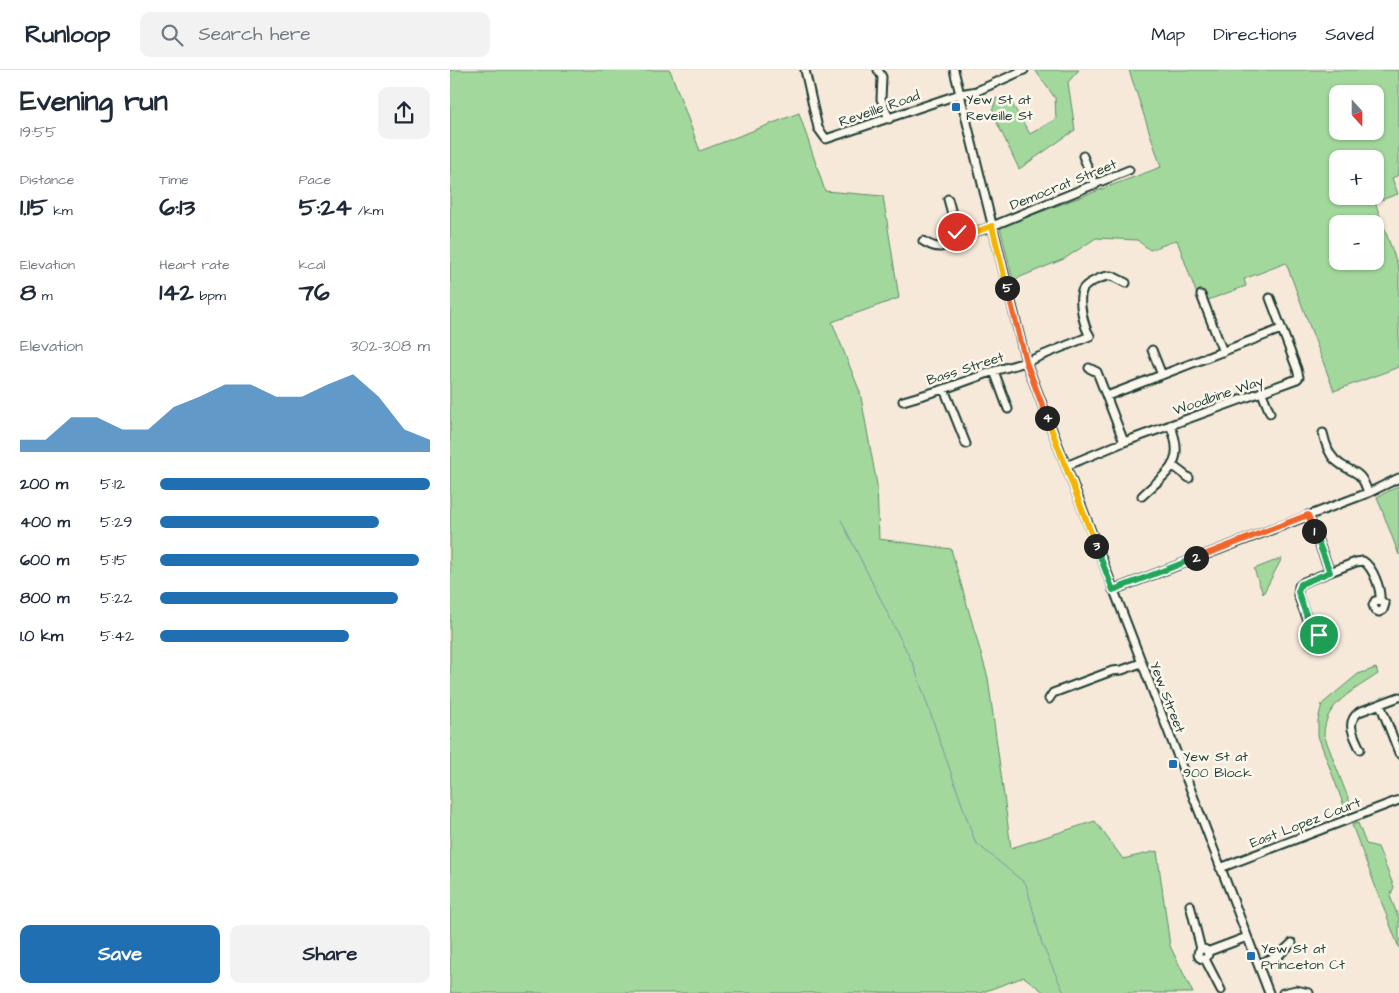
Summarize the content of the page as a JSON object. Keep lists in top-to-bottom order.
{
  "streets": {
    "street": [
      "Reveille Road",
      "Democrat Street",
      "Bass Street",
      "Woodbine Way",
      "Yew Street",
      "East Lopez Court"
    ]
  },
  "crossings": [
    ["Reveille Road", "Yew Street"],
    ["Democrat Street", "Yew Street"],
    ["Bass Street", "Yew Street"],
    ["Woodbine Way", "Yew Street"],
    ["Yew Street", "East Lopez Court"]
  ],
  "places": {
    "transit": ["Yew St at Reveille St", "Yew St at 900 Block", "Yew St at Princeton Ct"]
  },
  "north": "bottom",
  "page": {
    "header": "Runloop",
    "search": "Search here",
    "nav": ["Map", "Directions", "Saved"],
    "heading": ["Evening run", "19:55"],
    "map_buttons": ["+", "−"],
    "stats": [
      ["Distance", "1.15 km"],
      ["Time", "6:13"],
      ["Pace", "5:24 /km"],
      ["Elevation", "8 m"],
      ["Heart rate", "142 bpm"],
      ["kcal", "76"]
    ],
    "pins": [
      "5",
      "4",
      "1",
      "3",
      "2"
    ],
    "chart": ["Elevation", "302–308 m"],
    "list": [
      {
        "name": "200 m",
        "note": "5:12"
      },
      {
        "name": "400 m",
        "note": "5:29"
      },
      {
        "name": "600 m",
        "note": "5:15"
      },
      {
        "name": "800 m",
        "note": "5:22"
      },
      {
        "name": "1.0 km",
        "note": "5:42"
      }
    ],
    "buttons": ["Save", "Share"]
  }
}
